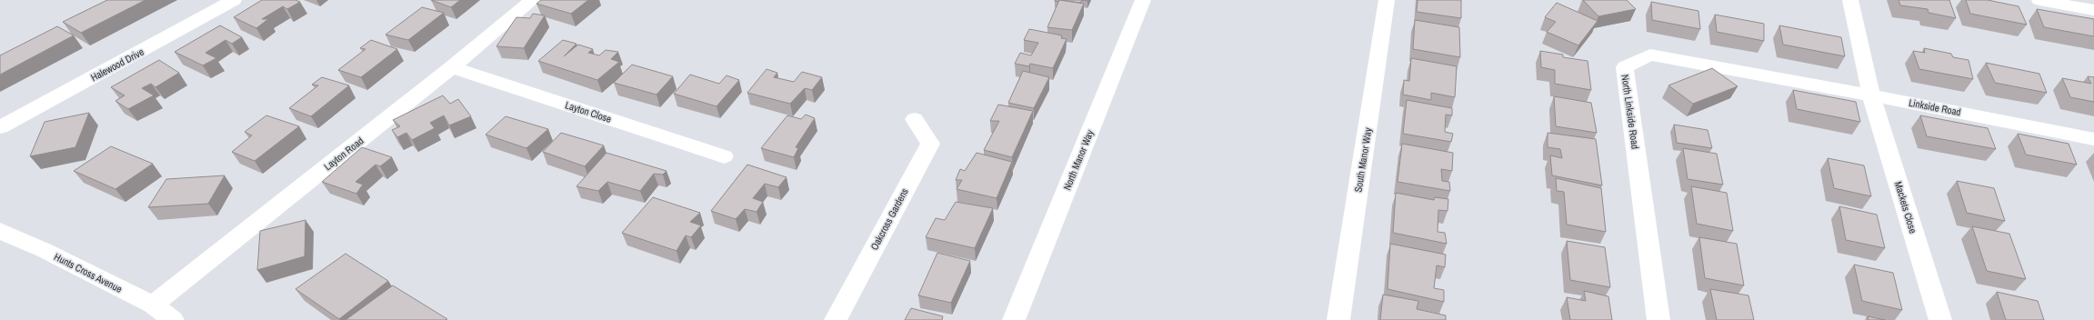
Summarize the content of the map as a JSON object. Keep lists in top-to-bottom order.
{
  "streets": {
    "street": [
      "Halewood Drive",
      "Linkside Road",
      "Layton Close",
      "North Linkside Road",
      "Layton Road",
      "North Manor Way",
      "South Manor Way",
      "Mackets Close",
      "Oakcross Gardens",
      "Hunts Cross Avenue"
    ]
  },
  "crossings": [
    ["Linkside Road", "North Linkside Road"],
    ["Linkside Road", "Mackets Close"],
    ["Layton Close", "Layton Road"],
    ["North Linkside Road", "Mackets Close"],
    ["Layton Road", "Hunts Cross Avenue"]
  ]
}
